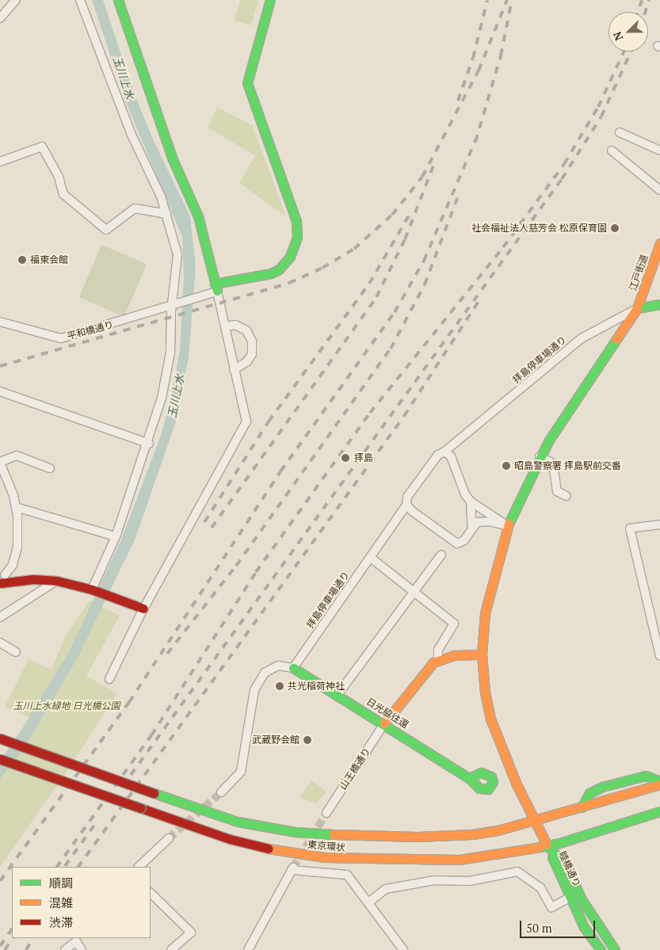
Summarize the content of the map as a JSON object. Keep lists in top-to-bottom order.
{
  "streets": {
    "main road": [
      "江戸街道",
      "拝島停車場通り",
      "日光脇往還",
      "東京環状",
      "睦橋通り"
    ],
    "street": ["平和橋通り", "山王橋通り"]
  },
  "crossings": [
    ["江戸街道", "拝島停車場通り"],
    ["江戸街道", "東京環状"],
    ["江戸街道", "睦橋通り"],
    ["拝島停車場通り", "日光脇往還"],
    ["日光脇往還", "山王橋通り"],
    ["東京環状", "睦橋通り"]
  ],
  "water": ["玉川上水"],
  "parks": ["玉川上水緑地 日光橋公園"],
  "places": [
    "社会福祉法人慈芳会 松原保育園",
    "福東会館",
    "拝島",
    "昭島警察署 拝島駅前交番",
    "共光稲荷神社",
    "武蔵野会館"
  ],
  "legend": ["順調", "混雑", "渋滞"],
  "scale_bar": "50 m",
  "north": "bottom left"
}
